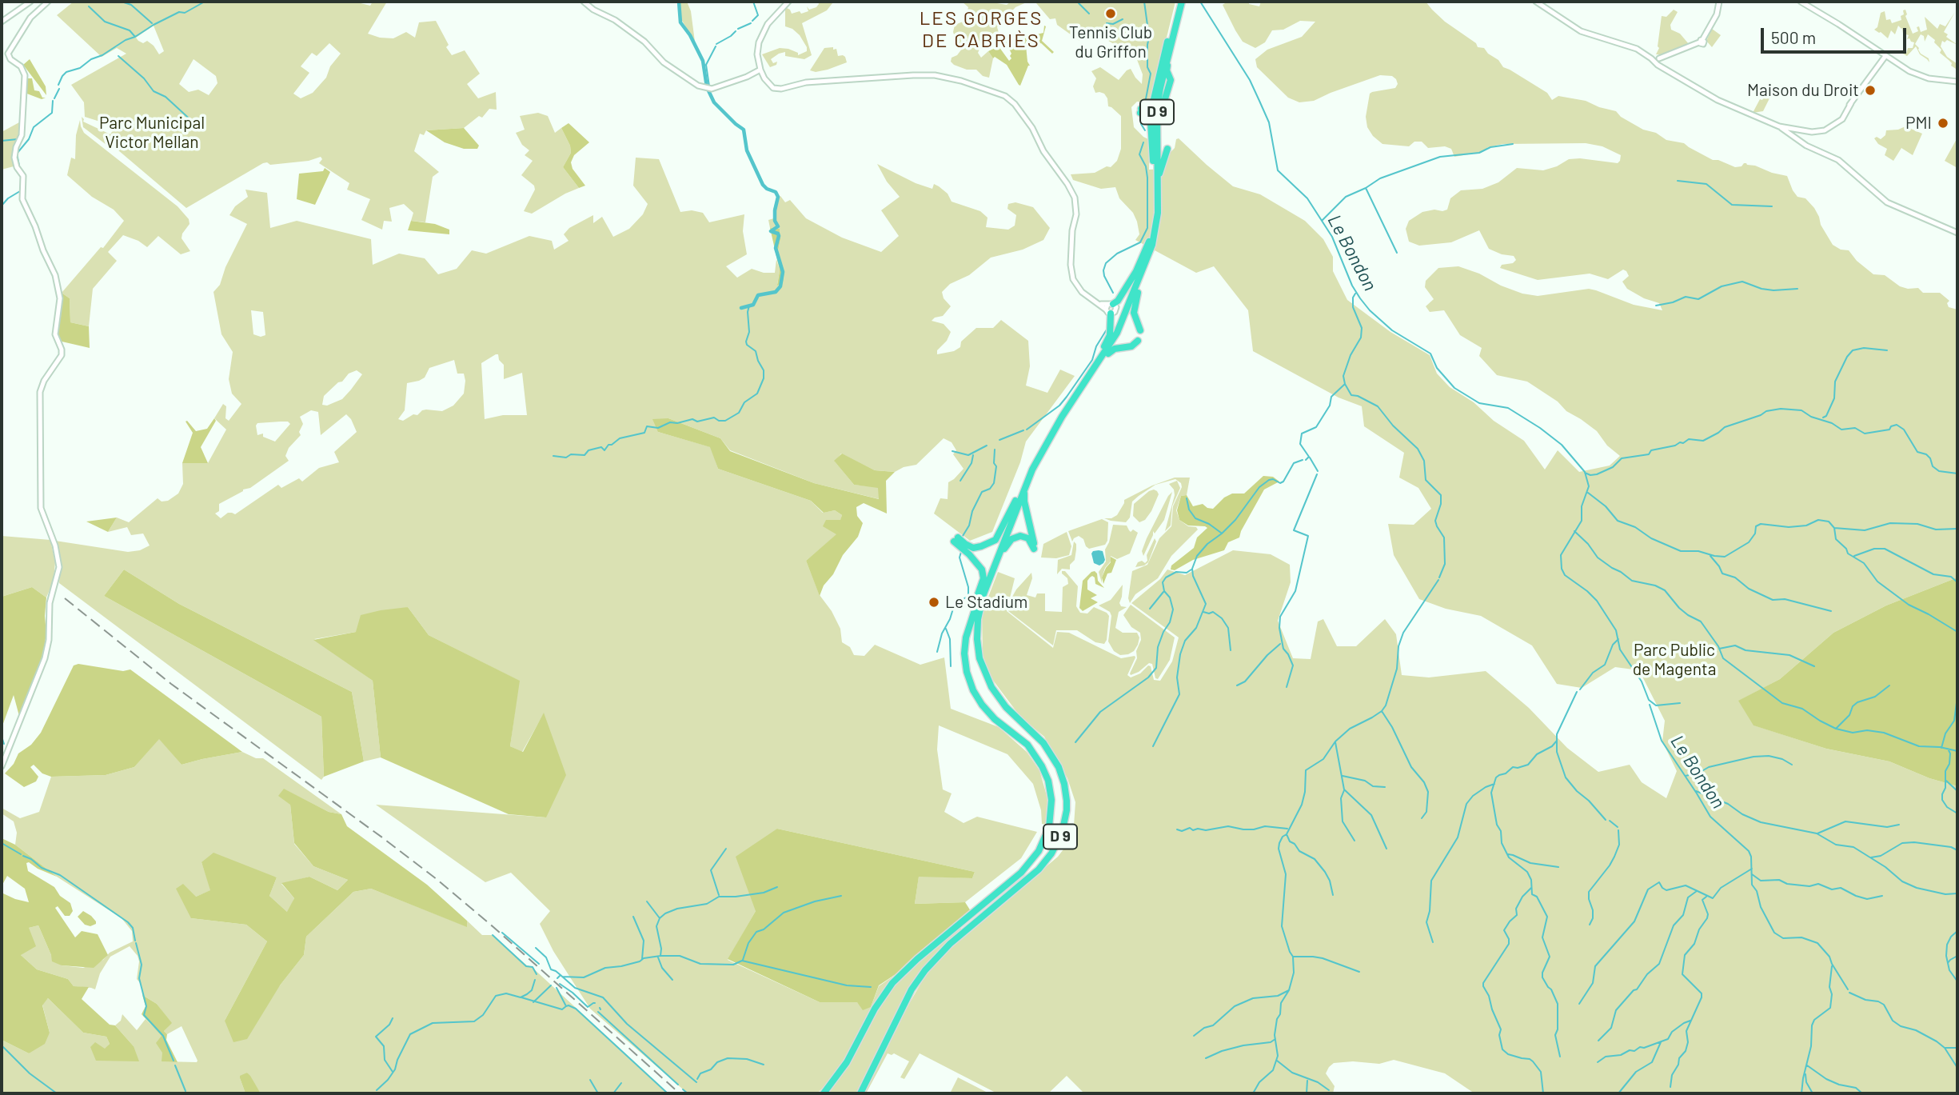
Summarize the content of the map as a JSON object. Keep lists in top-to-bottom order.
{
  "streets": {
    "highway": ["D 9"]
  },
  "districts": ["LES GORGES DE CABRIÈS"],
  "water": ["Le Bondon"],
  "parks": ["Parc Municipal Victor Mellan", "Parc Public de Magenta"],
  "places": [
    "Tennis Club du Griffon",
    "Maison du Droit",
    "PMI",
    "Le Stadium"
  ],
  "scale_bar": "500 m"
}
